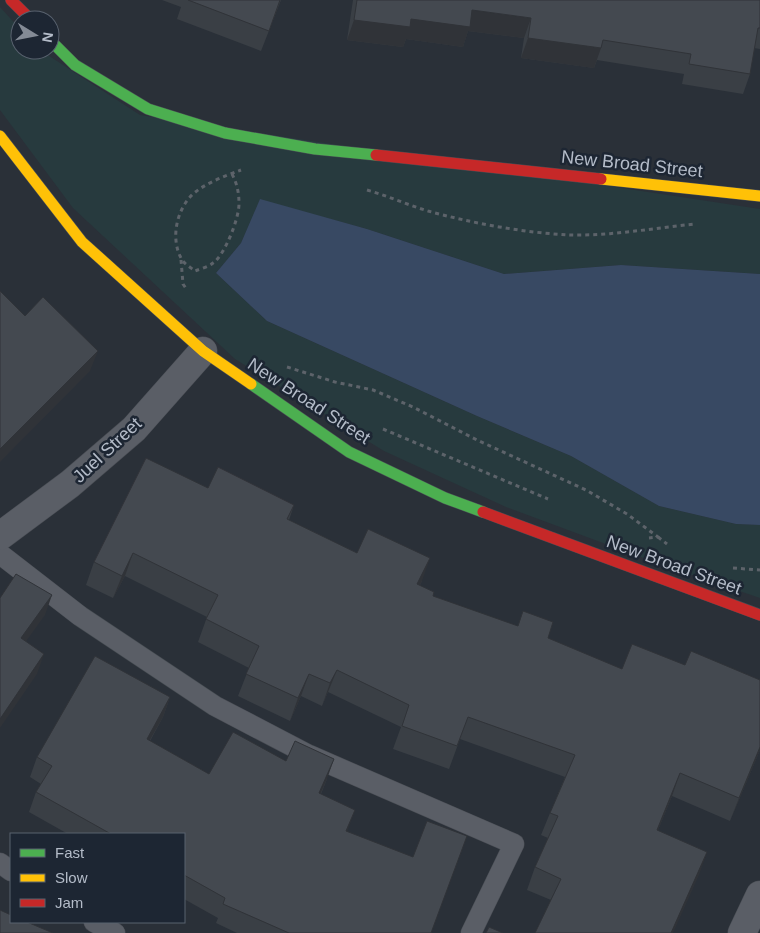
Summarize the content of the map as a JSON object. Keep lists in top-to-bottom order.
{
  "streets": {
    "street": ["New Broad Street", "Juel Street"]
  },
  "crossings": [
    ["New Broad Street", "Juel Street"]
  ],
  "legend": ["Fast", "Slow", "Jam"],
  "north": "right"
}
